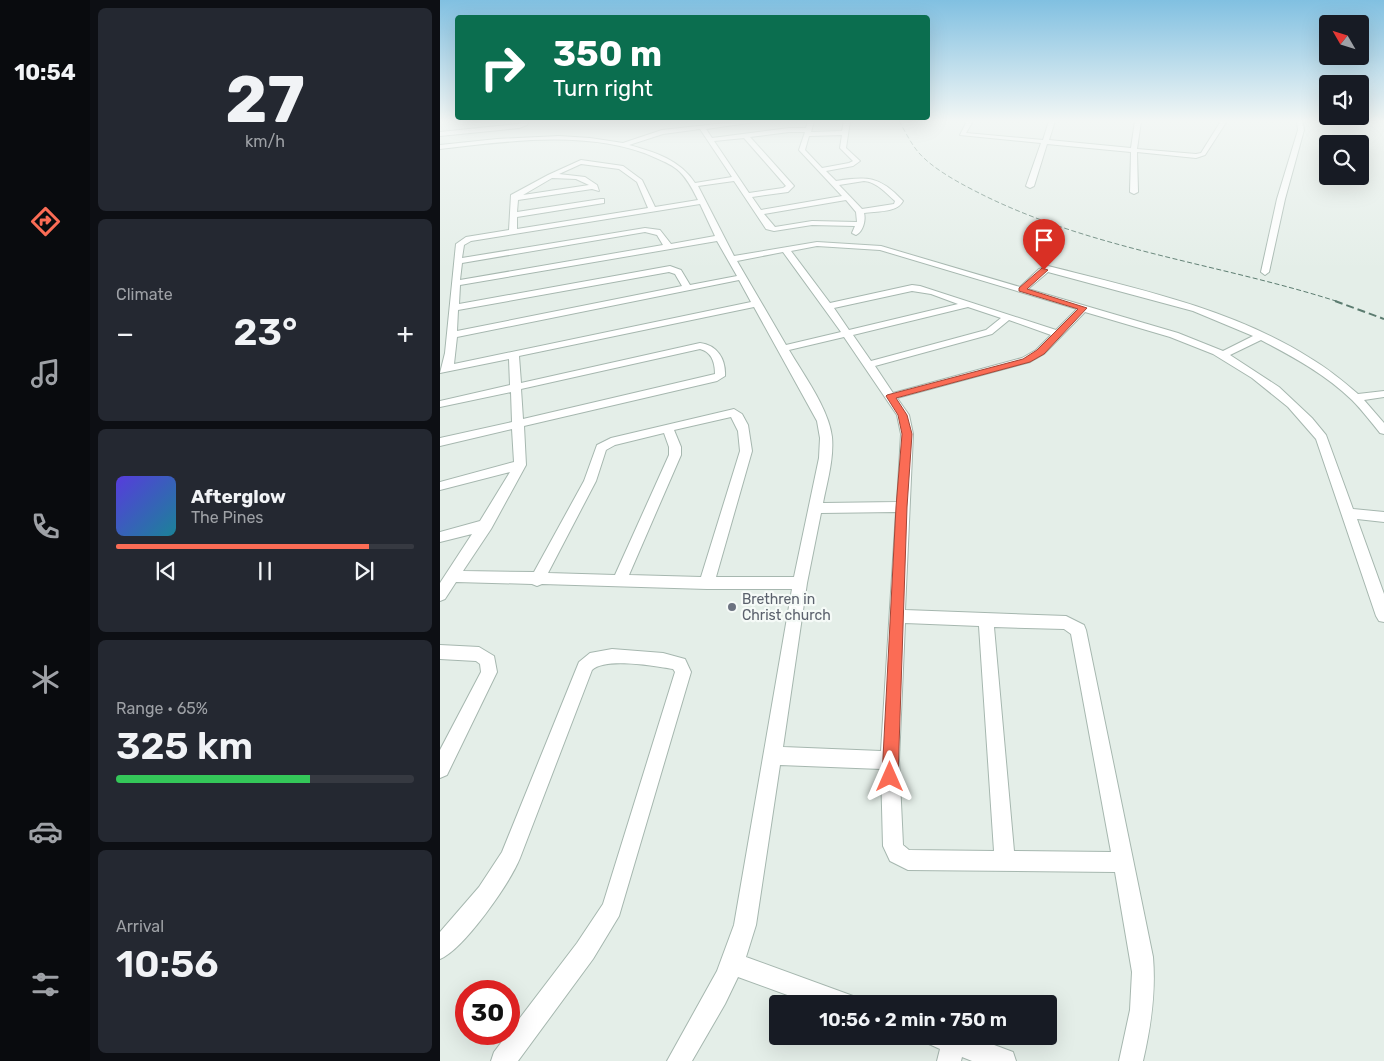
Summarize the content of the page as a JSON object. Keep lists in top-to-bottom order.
{
  "places": ["Brethren in Christ church"],
  "north": "top left",
  "page": {
    "tabs": "10:54",
    "tile": [
      ["27", "km/h"],
      "Climate",
      ["Range · 65%", "325 km"],
      ["Arrival", "10:56"]
    ],
    "turn": ["350 m", "Turn right"],
    "heat": ["−", "23°", "+"],
    "song": ["Afterglow", "The Pines"],
    "limit": "30",
    "trip": "10:56 · 2 min · 750 m"
  }
}
